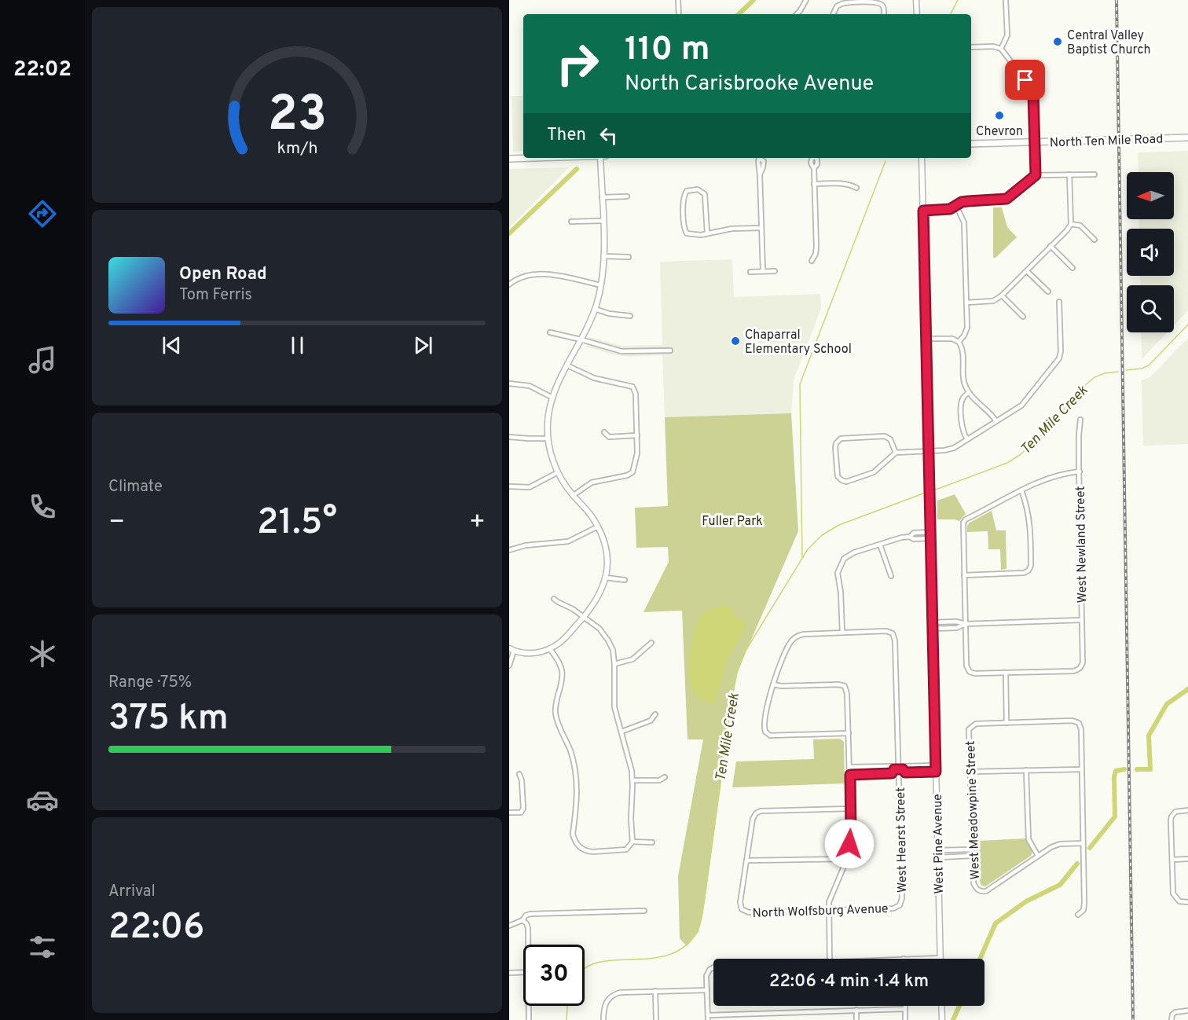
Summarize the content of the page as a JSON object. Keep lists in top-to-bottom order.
{
  "streets": {
    "main road": ["North Ten Mile Road"],
    "street": [
      "West Newland Street",
      "West Meadowpine Street",
      "West Hearst Street",
      "West Pine Avenue",
      "North Wolfsburg Avenue"
    ]
  },
  "crossings": [
    ["West Hearst Street", "North Wolfsburg Avenue"]
  ],
  "water": ["Ten Mile Creek"],
  "parks": ["Fuller Park"],
  "places": ["Central Valley Baptist Church", "Chevron", "Chaparral Elementary School"],
  "north": "left",
  "page": {
    "tabs": "22:02",
    "turn": ["110 m", "North Carisbrooke Avenue"],
    "then": "Then",
    "song": ["Open Road", "Tom Ferris"],
    "tile": [
      "Climate",
      ["Range · 75%", "375 km"],
      ["Arrival", "22:06"]
    ],
    "heat": ["−", "21.5°", "+"],
    "limit": "30",
    "trip": "22:06 · 4 min · 1.4 km",
    "gauge": ["23", "km/h"]
  }
}
